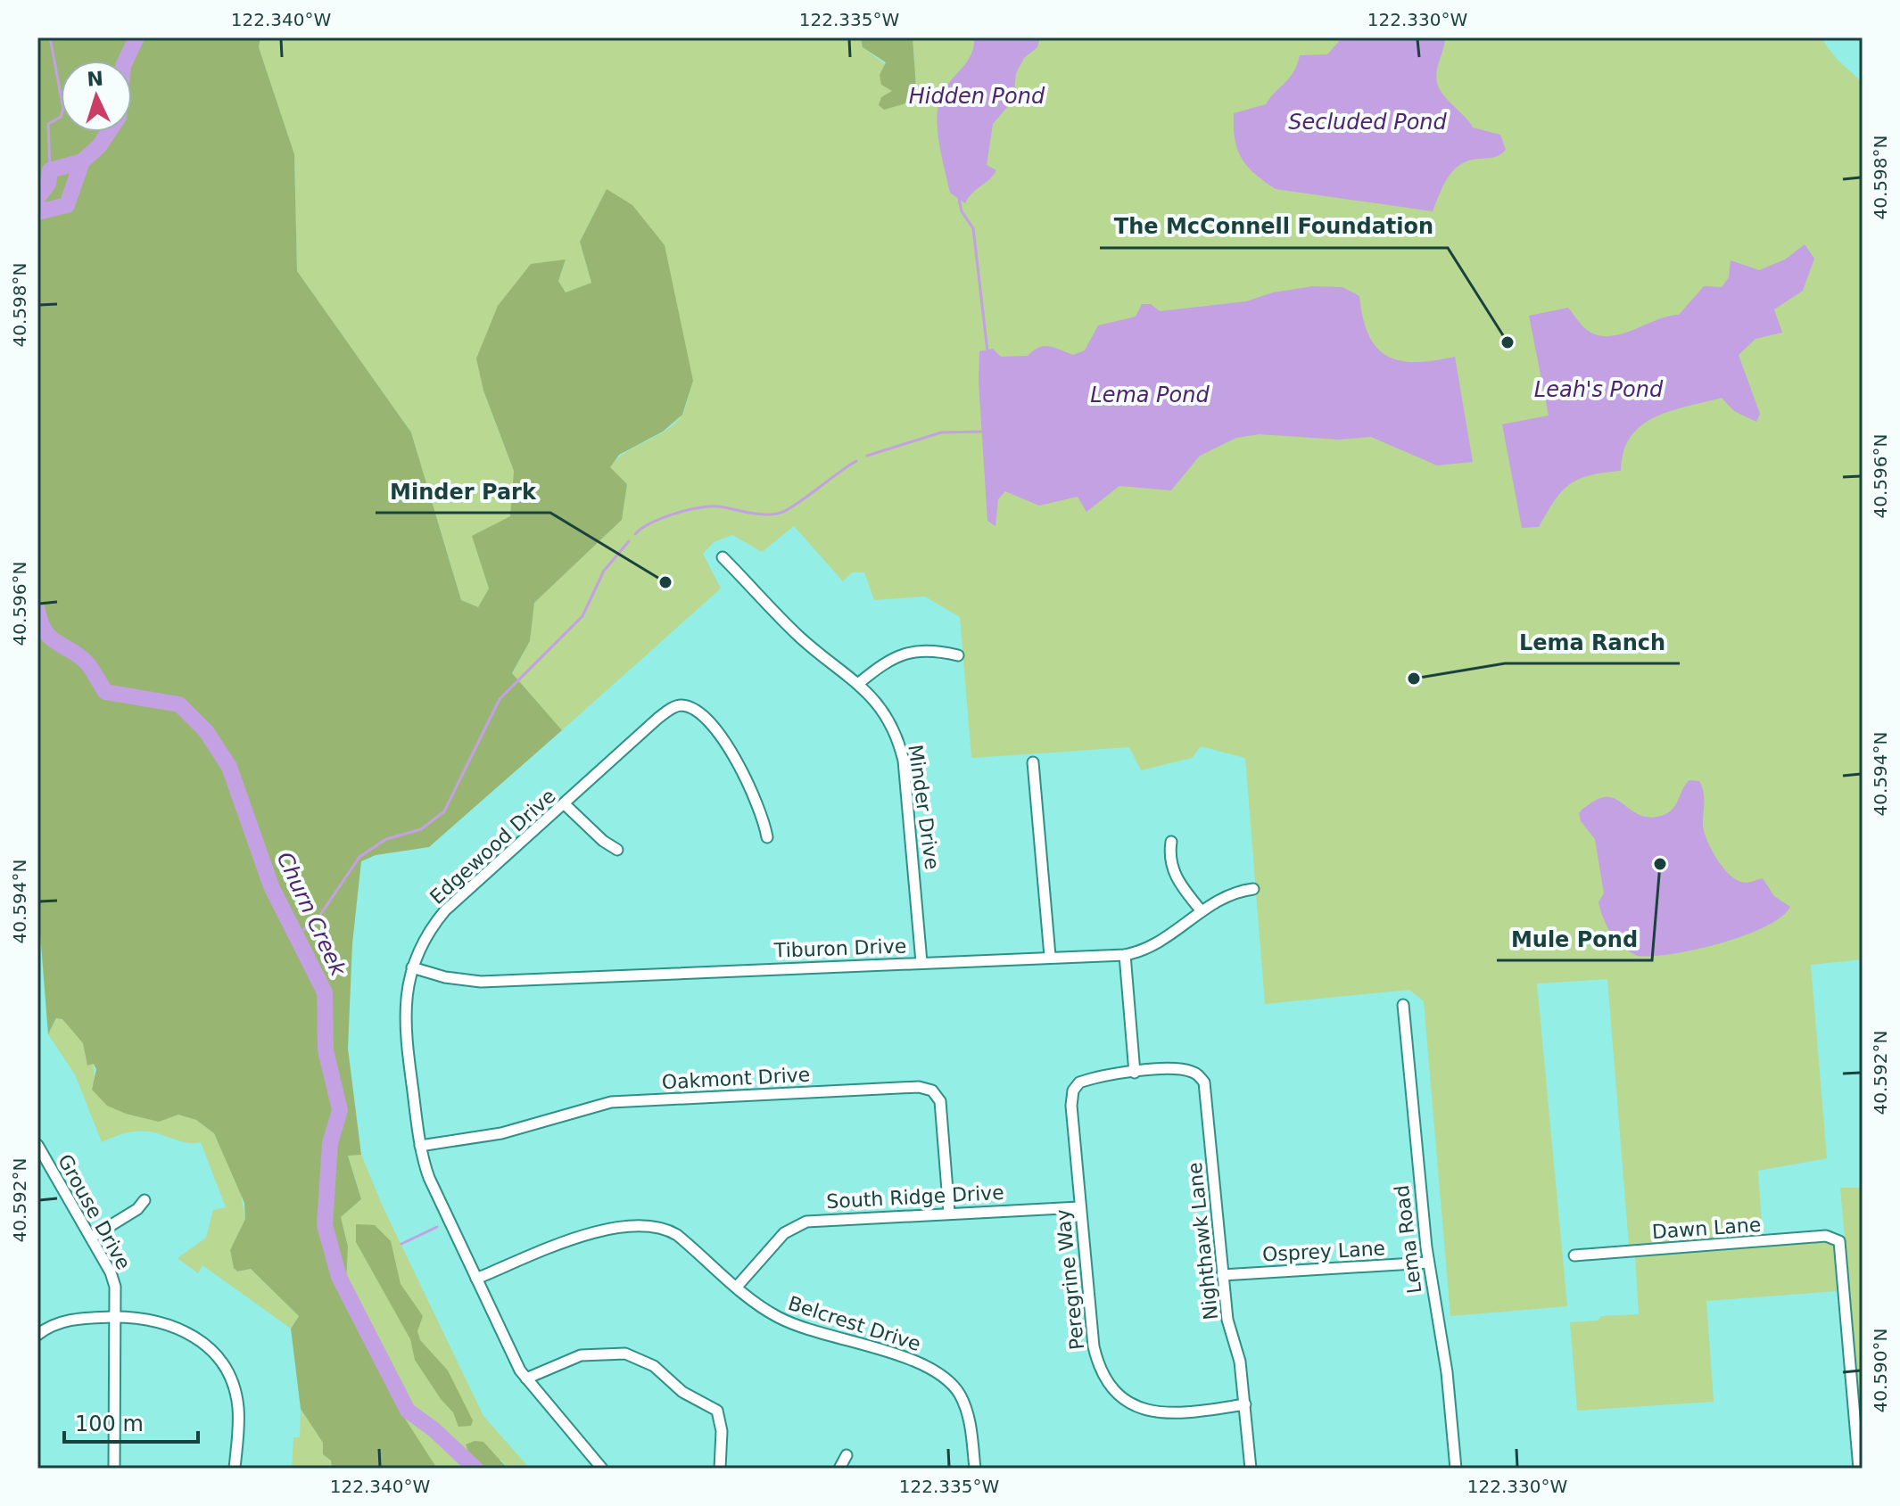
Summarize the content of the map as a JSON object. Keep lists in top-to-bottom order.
{
  "streets": {
    "street": [
      "Minder Drive",
      "Edgewood Drive",
      "Tiburon Drive",
      "Oakmont Drive",
      "South Ridge Drive",
      "Grouse Drive",
      "Dawn Lane",
      "Lema Road",
      "Nighthawk Lane",
      "Osprey Lane",
      "Peregrine Way",
      "Belcrest Drive"
    ]
  },
  "crossings": [
    ["Minder Drive", "Tiburon Drive"],
    ["Edgewood Drive", "Tiburon Drive"],
    ["Edgewood Drive", "Oakmont Drive"],
    ["Edgewood Drive", "Belcrest Drive"],
    ["Oakmont Drive", "South Ridge Drive"],
    ["South Ridge Drive", "Peregrine Way"],
    ["South Ridge Drive", "Belcrest Drive"],
    ["Lema Road", "Osprey Lane"],
    ["Nighthawk Lane", "Osprey Lane"],
    ["Nighthawk Lane", "Peregrine Way"]
  ],
  "water": [
    "Hidden Pond",
    "Secluded Pond",
    "Leah's Pond",
    "Lema Pond",
    "Churn Creek"
  ],
  "places": [
    "The McConnell Foundation",
    "Minder Park",
    "Lema Ranch",
    "Mule Pond"
  ],
  "scale_bar": "100 m",
  "north": "top",
  "coordinates": [
    "122.340°W",
    "122.335°W",
    "122.330°W",
    "40.598°N",
    "40.596°N",
    "40.594°N",
    "40.592°N",
    "40.590°N"
  ]
}
